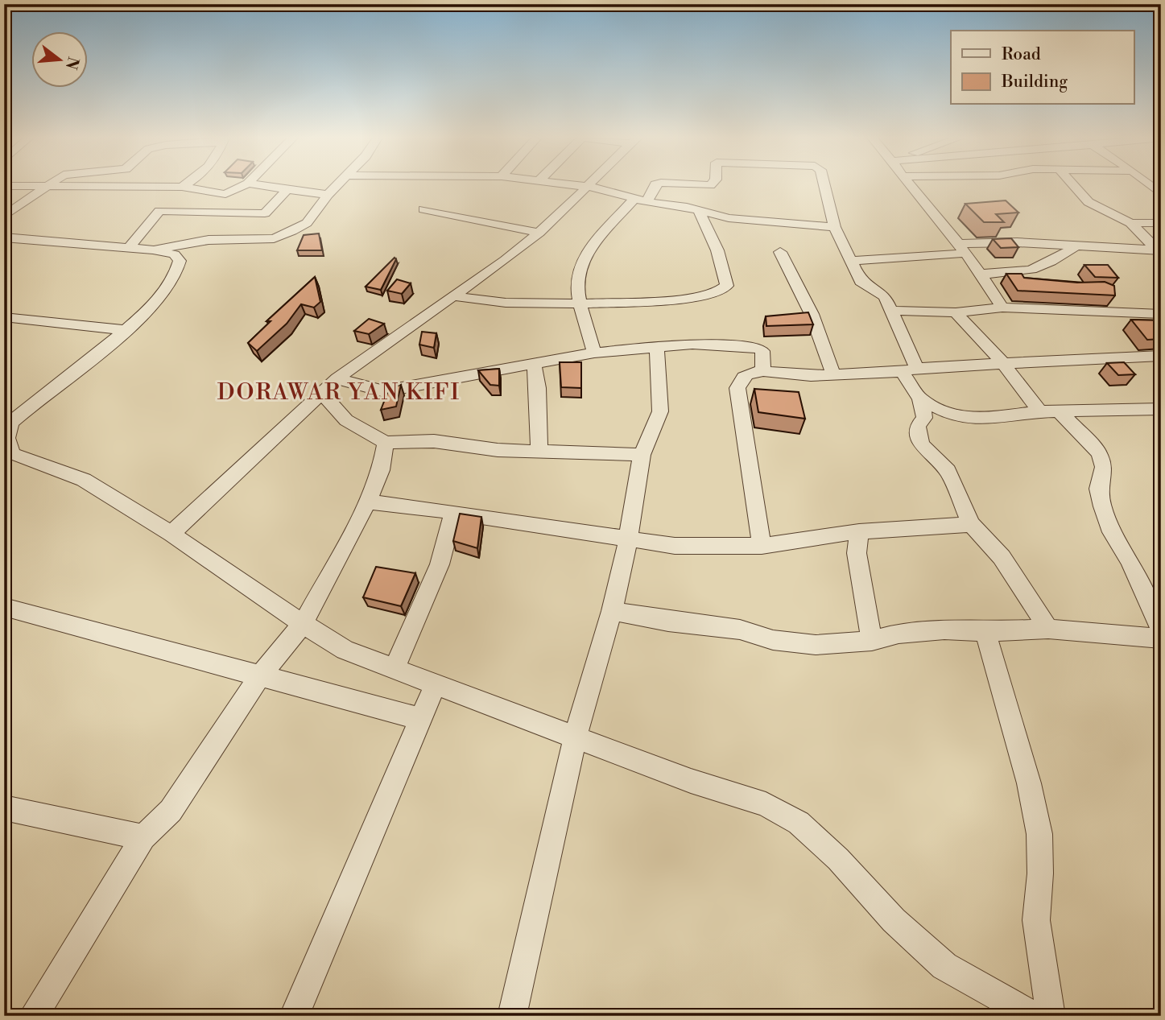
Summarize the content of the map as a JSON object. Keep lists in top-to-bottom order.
{
  "districts": ["DORAWAR YAN KIFI"],
  "legend": ["Road", "Building"],
  "north": "right"
}
